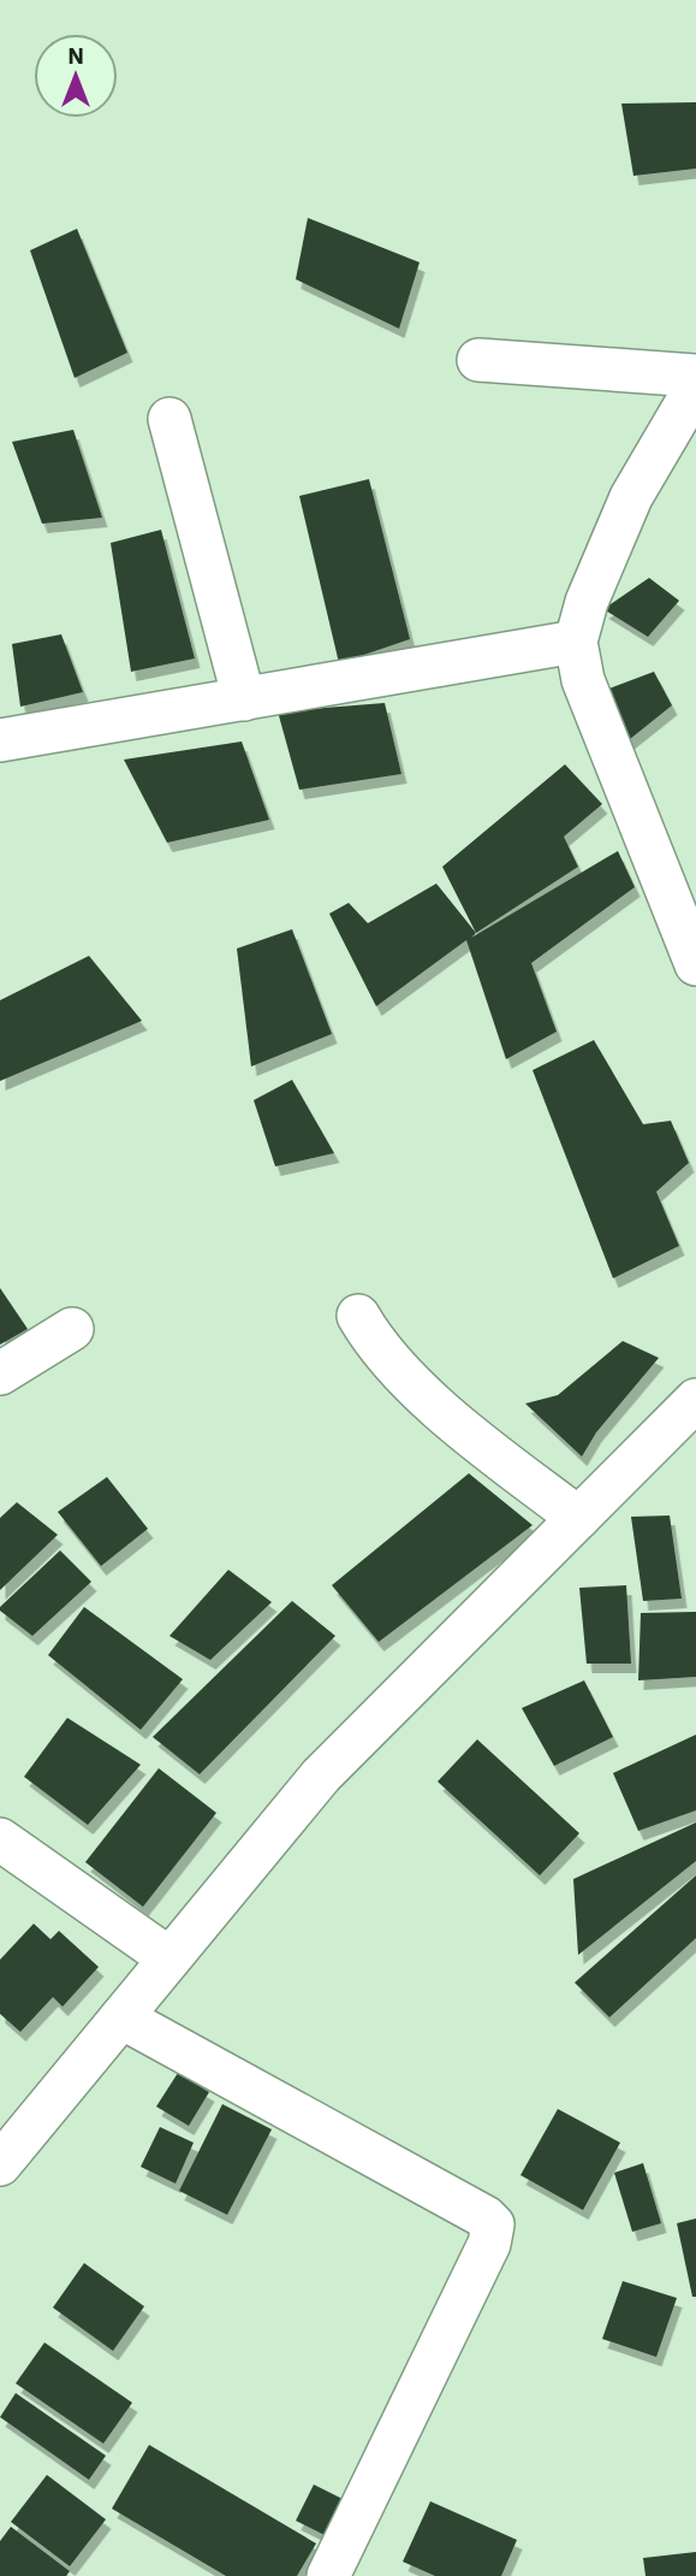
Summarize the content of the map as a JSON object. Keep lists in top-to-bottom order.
{
  "north": "top"
}
